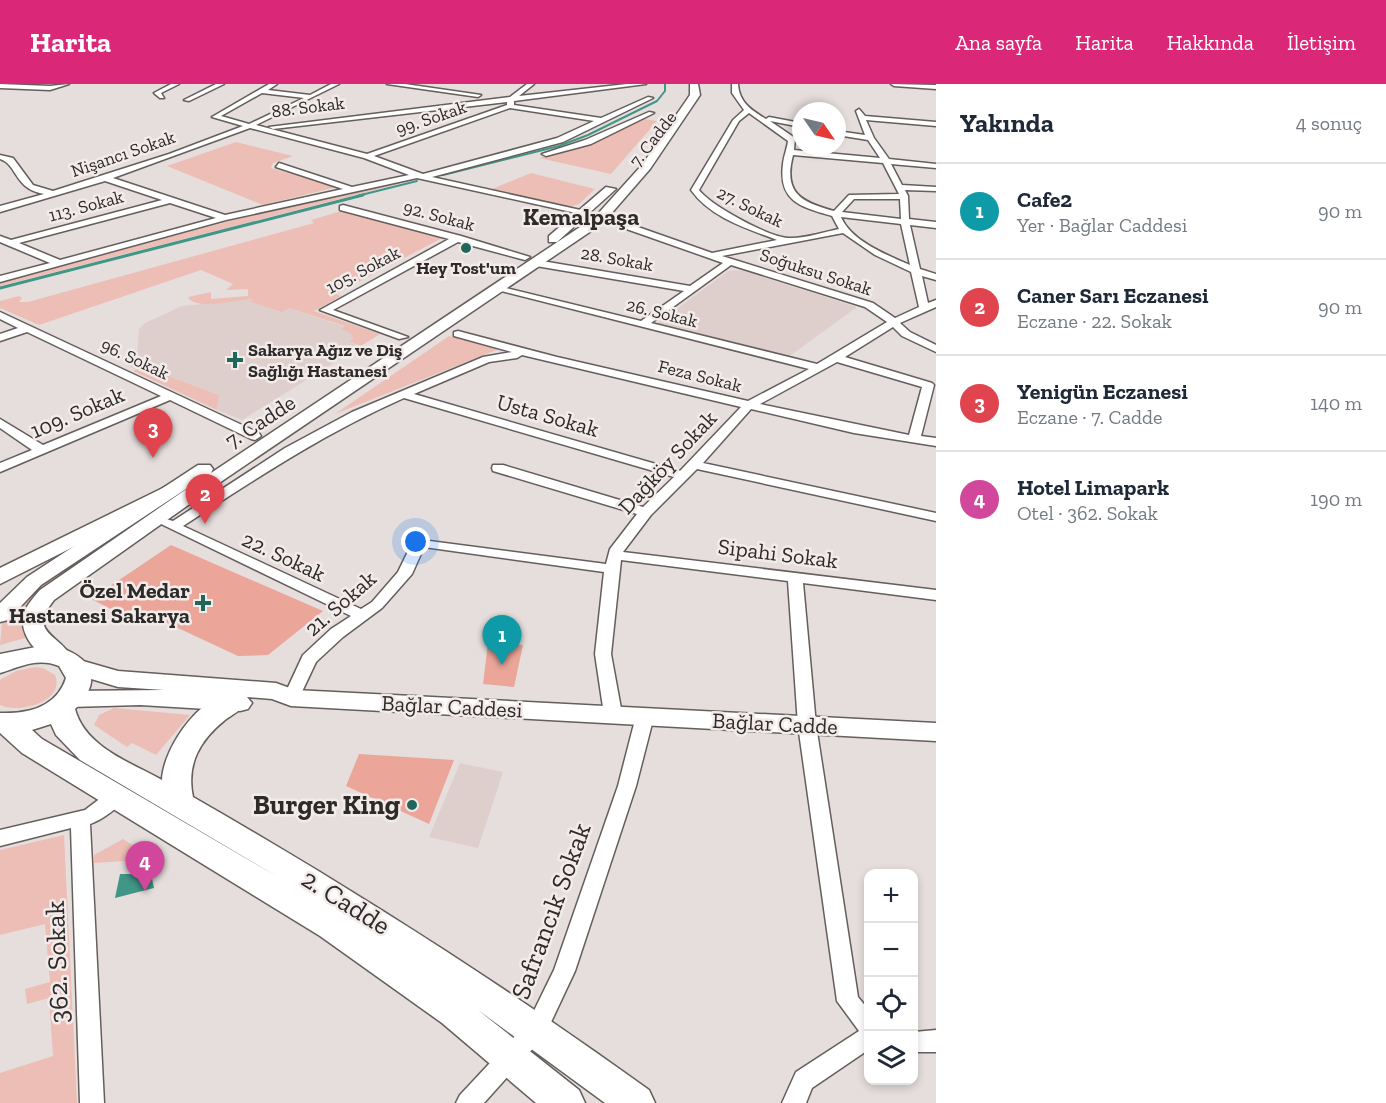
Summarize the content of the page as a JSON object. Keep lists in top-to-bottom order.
{
  "streets": {
    "main road": [
      "7. Cadde",
      "Bağlar Caddesi",
      "Bağlar Cadde",
      "2. Cadde"
    ],
    "street": [
      "88. Sokak",
      "99. Sokak",
      "Nişancı Sokak",
      "113. Sokak",
      "27. Sokak",
      "92. Sokak",
      "28. Sokak",
      "105. Sokak",
      "Soğuksu Sokak",
      "26. Sokak",
      "96. Sokak",
      "Feza Sokak",
      "109. Sokak",
      "Usta Sokak",
      "Dağköy Sokak",
      "Sipahi Sokak",
      "22. Sokak",
      "21. Sokak",
      "Safrancık Sokak",
      "362. Sokak"
    ]
  },
  "crossings": [
    ["88. Sokak", "99. Sokak"],
    ["7. Cadde", "92. Sokak"],
    ["7. Cadde", "28. Sokak"],
    ["7. Cadde", "105. Sokak"],
    ["7. Cadde", "Soğuksu Sokak"],
    ["7. Cadde", "26. Sokak"],
    ["7. Cadde", "96. Sokak"],
    ["7. Cadde", "22. Sokak"],
    ["7. Cadde", "Bağlar Caddesi"],
    ["92. Sokak", "28. Sokak"],
    ["92. Sokak", "105. Sokak"],
    ["Soğuksu Sokak", "Dağköy Sokak"],
    ["26. Sokak", "Dağköy Sokak"],
    ["96. Sokak", "109. Sokak"],
    ["Feza Sokak", "Dağköy Sokak"],
    ["Usta Sokak", "Dağköy Sokak"],
    ["Dağköy Sokak", "Sipahi Sokak"],
    ["Dağköy Sokak", "Bağlar Caddesi"],
    ["Dağköy Sokak", "Bağlar Cadde"],
    ["Sipahi Sokak", "21. Sokak"],
    ["22. Sokak", "21. Sokak"],
    ["21. Sokak", "Bağlar Caddesi"],
    ["Bağlar Caddesi", "Bağlar Cadde"],
    ["Bağlar Caddesi", "2. Cadde"],
    ["Bağlar Cadde", "Safrancık Sokak"],
    ["2. Cadde", "Safrancık Sokak"]
  ],
  "districts": ["Kemalpaşa"],
  "places": {
    "other": ["Hey Tost'um", "Burger King"],
    "health": ["Sakarya Ağız ve Diş Sağlığı Hastanesi", "Özel Medar Hastanesi Sakarya"]
  },
  "north": "bottom right",
  "page": {
    "header": "Harita",
    "nav": [
      "Ana sayfa",
      "Harita",
      "Hakkında",
      "İletişim"
    ],
    "heading": ["Yakında", "4 sonuç"],
    "list": [
      {
        "mark": "1",
        "name": "Cafe2",
        "note": "Yer · Bağlar Caddesi",
        "value": "90 m"
      },
      {
        "mark": "2",
        "name": "Caner Sarı Eczanesi",
        "note": "Eczane · 22. Sokak",
        "value": "90 m"
      },
      {
        "mark": "3",
        "name": "Yenigün Eczanesi",
        "note": "Eczane · 7. Cadde",
        "value": "140 m"
      },
      {
        "mark": "4",
        "name": "Hotel Limapark",
        "note": "Otel · 362. Sokak",
        "value": "190 m"
      }
    ],
    "pins": [
      "3",
      "2",
      "1",
      "4"
    ],
    "map_buttons": ["+", "−"]
  }
}
